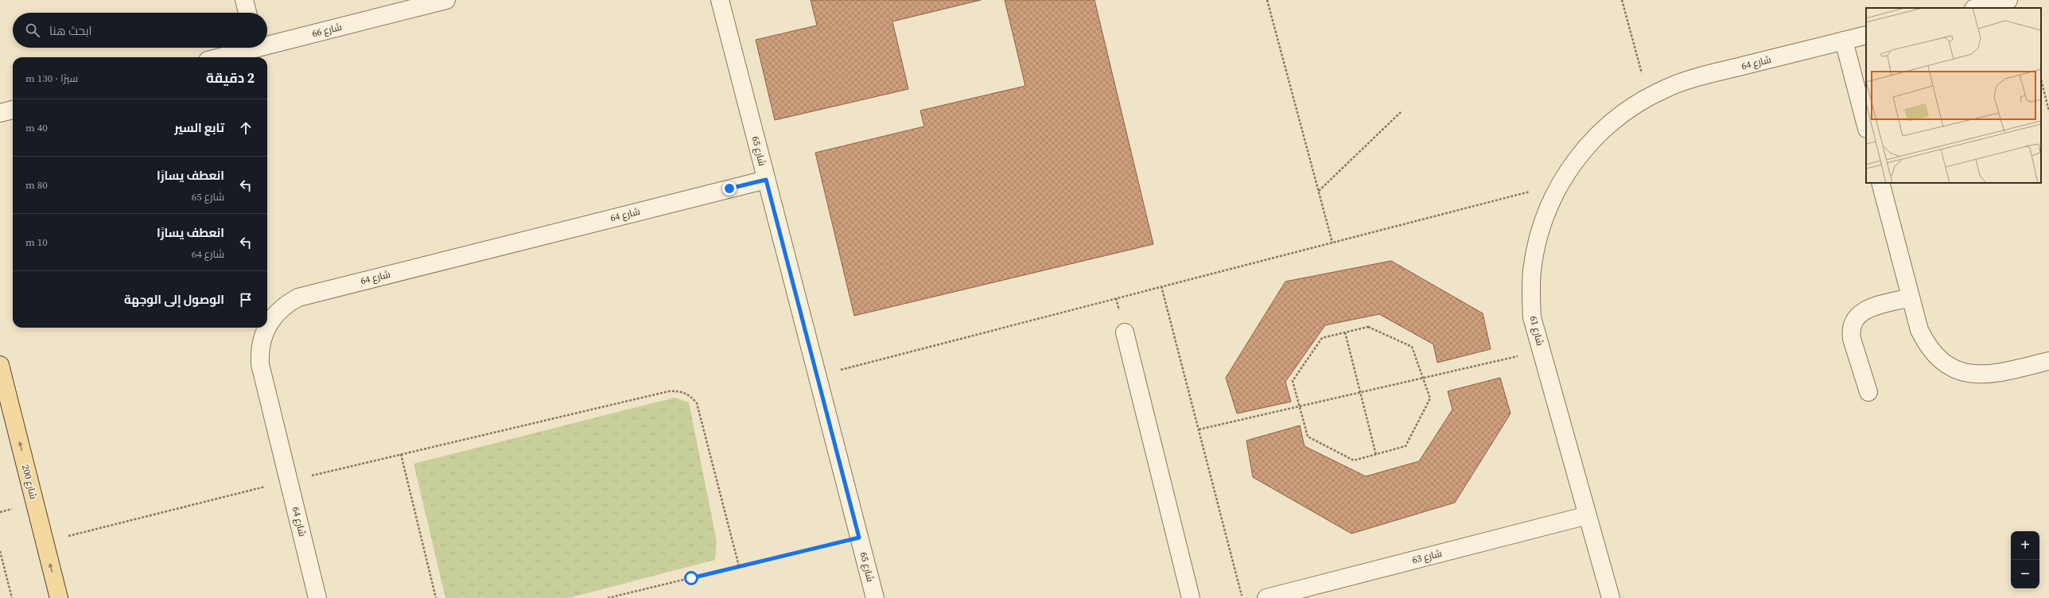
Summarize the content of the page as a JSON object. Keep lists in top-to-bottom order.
{
  "streets": {
    "main road": ["شارع 200"],
    "street": [
      "شارع 66",
      "شارع 64",
      "شارع 65",
      "شارع 61",
      "شارع 63"
    ]
  },
  "crossings": [
    ["شارع 64", "شارع 65"],
    ["شارع 64", "شارع 61"],
    ["شارع 61", "شارع 63"]
  ],
  "one_way": ["شارع 200"],
  "page": {
    "search": "ابحث هنا",
    "heading": ["2 دقيقة", "سيرًا · 130 m"],
    "list": [
      ["تابع السير", "40 m"],
      ["انعطف يسارًا", "شارع 65", "80 m"],
      ["انعطف يسارًا", "شارع 64", "10 m"],
      "الوصول إلى الوجهة"
    ],
    "map_buttons": ["+", "−"]
  }
}
